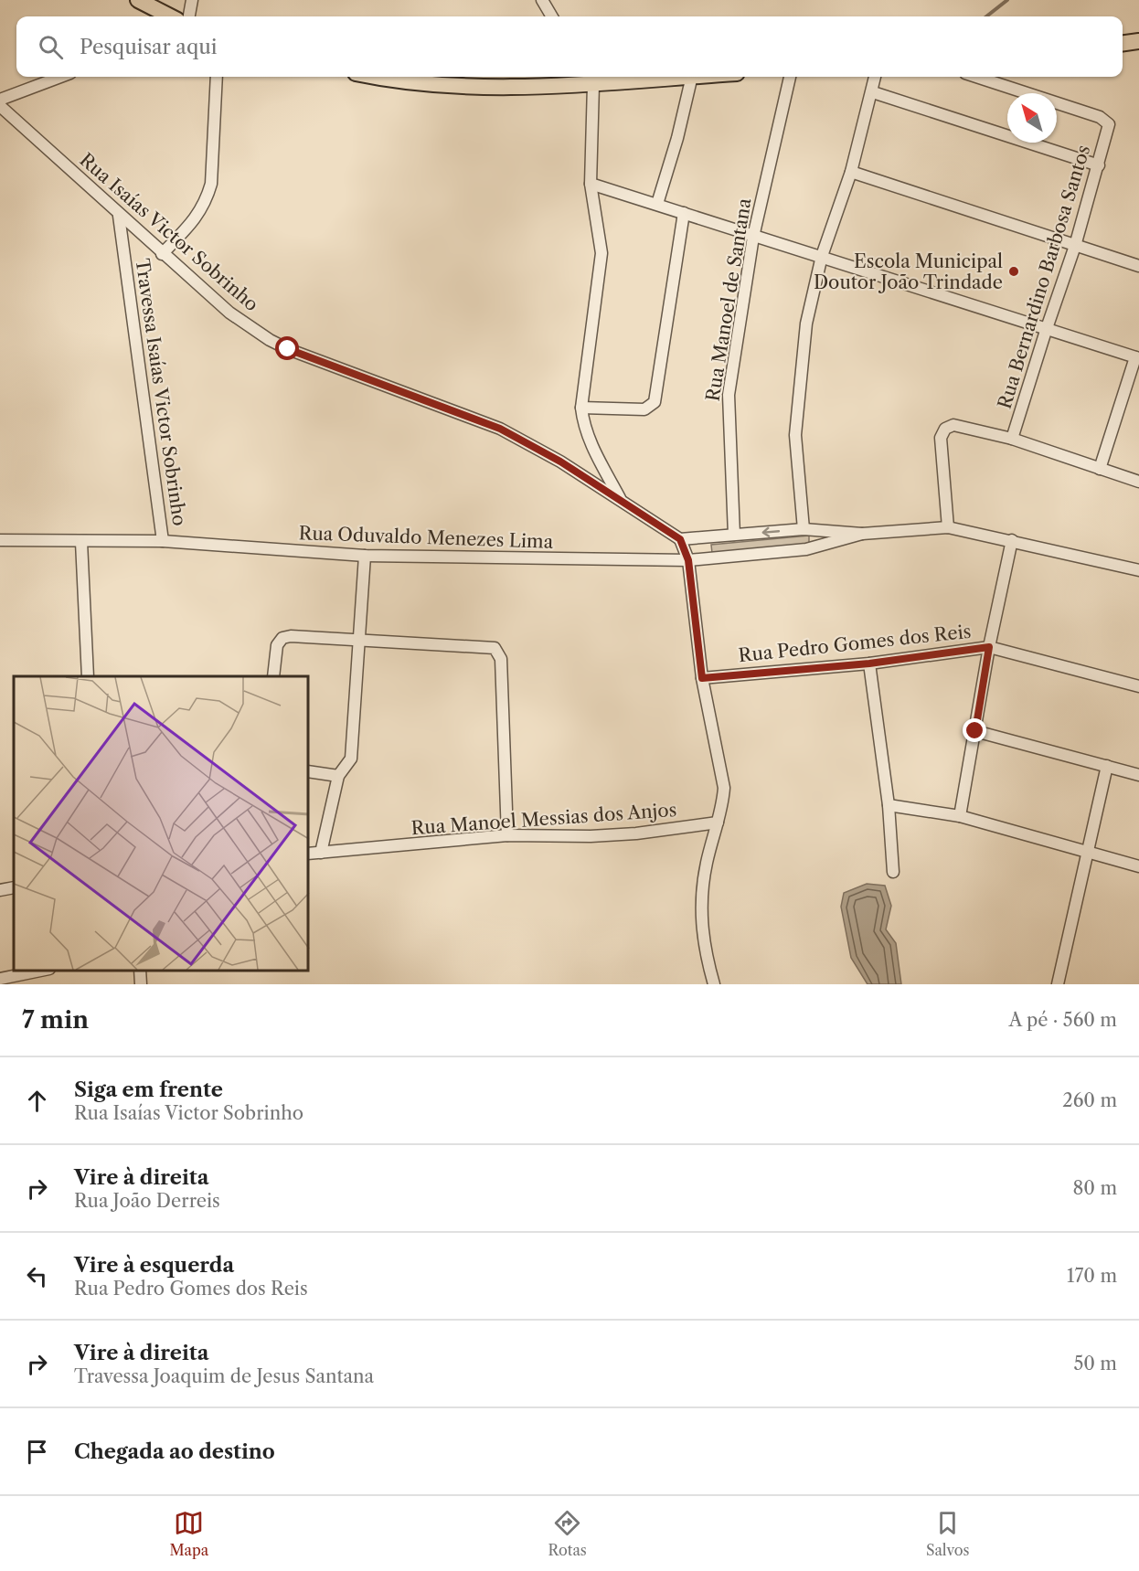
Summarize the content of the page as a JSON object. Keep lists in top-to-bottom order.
{
  "streets": {
    "street": [
      "Rua Isaías Victor Sobrinho",
      "Rua Bernardino Barbosa Santos",
      "Rua Manoel de Santana",
      "Travessa Isaías Victor Sobrinho",
      "Rua Oduvaldo Menezes Lima",
      "Rua Pedro Gomes dos Reis",
      "Rua Manoel Messias dos Anjos"
    ]
  },
  "crossings": [
    ["Rua Isaías Victor Sobrinho", "Travessa Isaías Victor Sobrinho"],
    ["Travessa Isaías Victor Sobrinho", "Rua Oduvaldo Menezes Lima"]
  ],
  "places": ["Escola Municipal Doutor João Trindade"],
  "north": "top left",
  "page": {
    "search": "Pesquisar aqui",
    "heading": ["7 min", "A pé · 560 m"],
    "list": [
      ["Siga em frente", "Rua Isaías Victor Sobrinho", "260 m"],
      ["Vire à direita", "Rua João Derreis", "80 m"],
      ["Vire à esquerda", "Rua Pedro Gomes dos Reis", "170 m"],
      ["Vire à direita", "Travessa Joaquim de Jesus Santana", "50 m"],
      "Chegada ao destino"
    ],
    "nav": ["Mapa", "Rotas", "Salvos"]
  }
}
